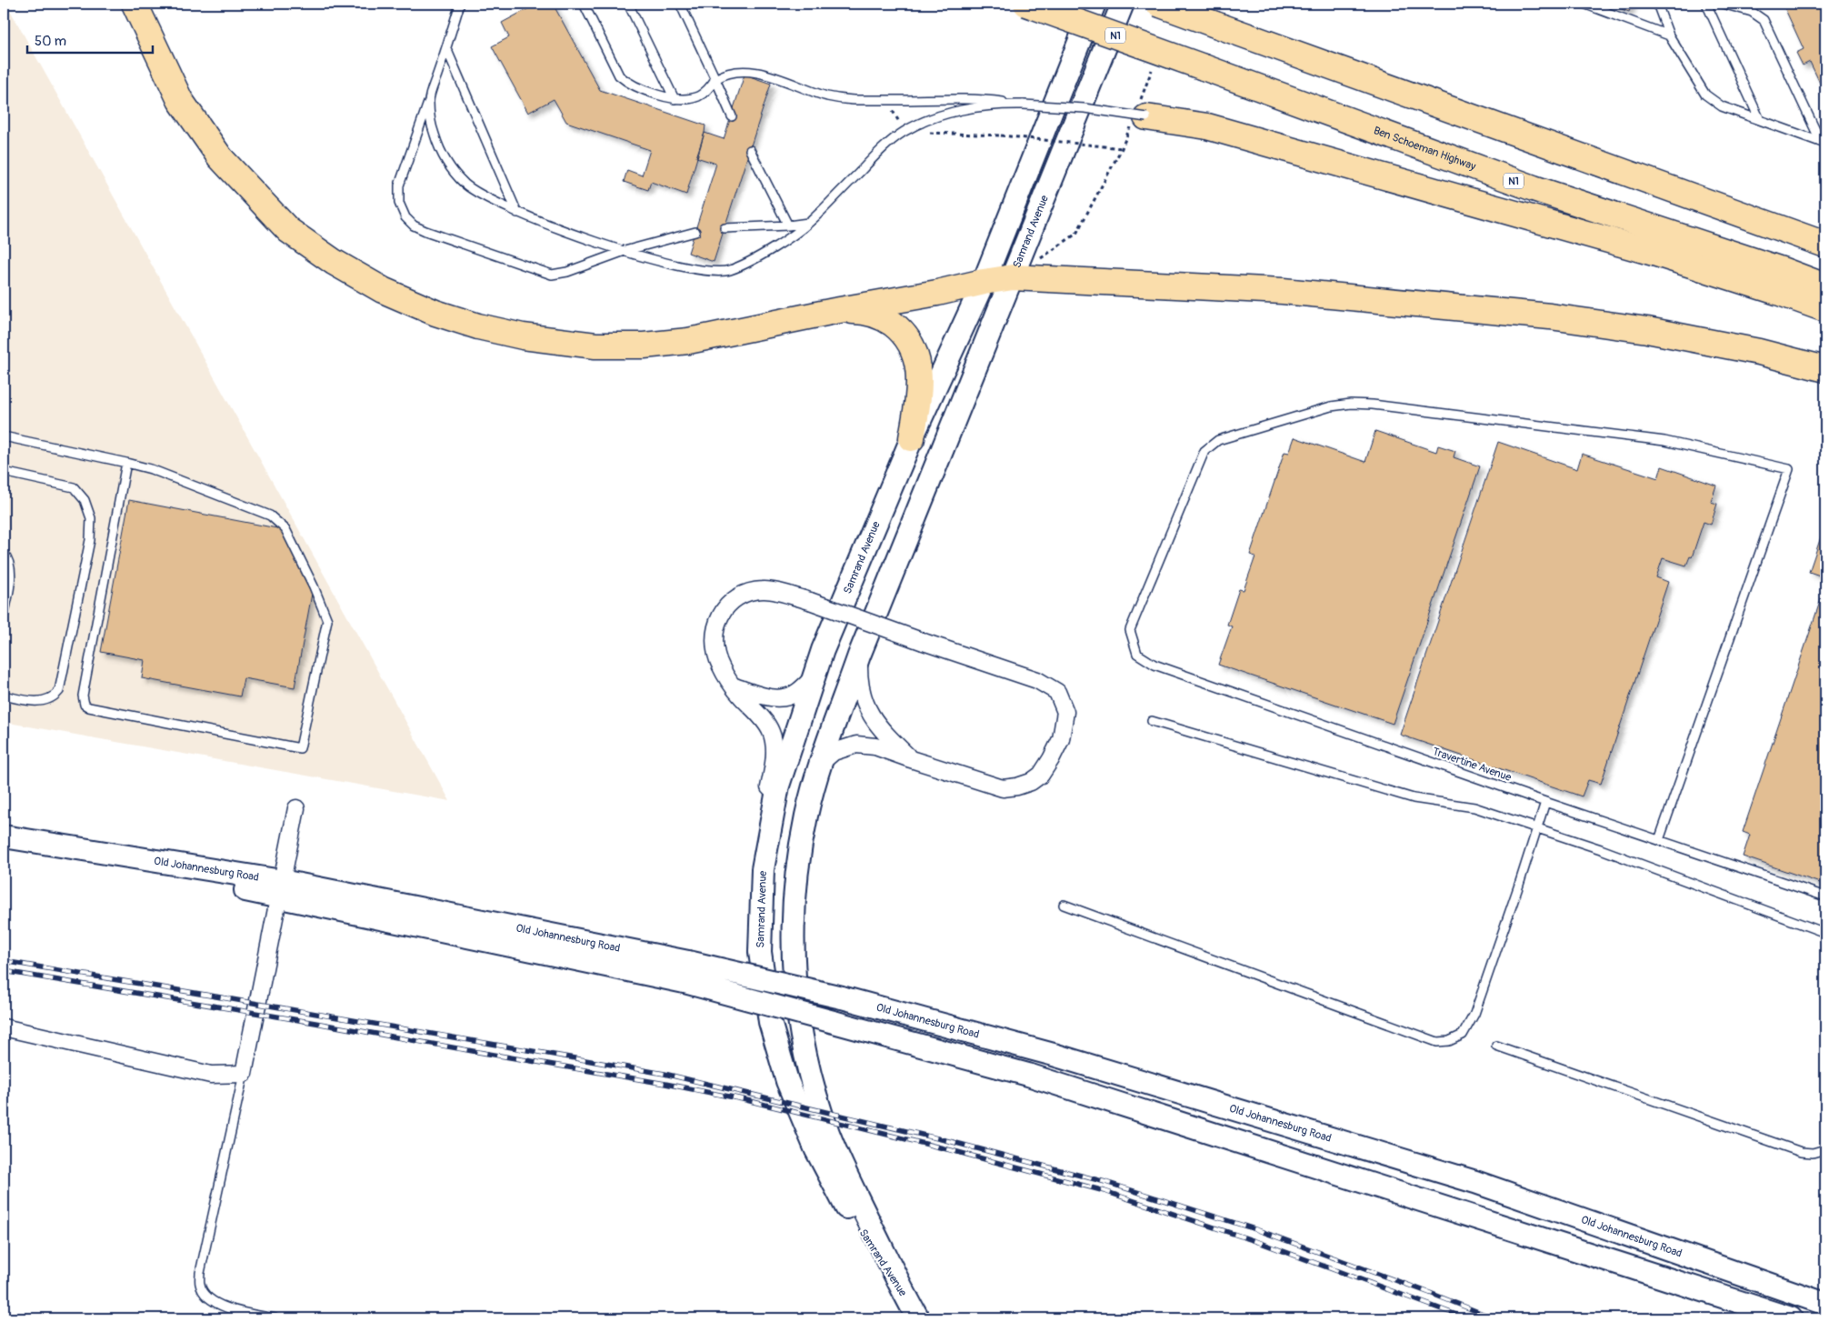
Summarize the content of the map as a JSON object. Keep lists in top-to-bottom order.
{
  "streets": {
    "highway": ["N1", "Ben Schoeman Highway"],
    "main road": ["Samrand Avenue", "Old Johannesburg Road"],
    "lane": ["Travertine Avenue"]
  },
  "scale_bar": "50 m"
}
